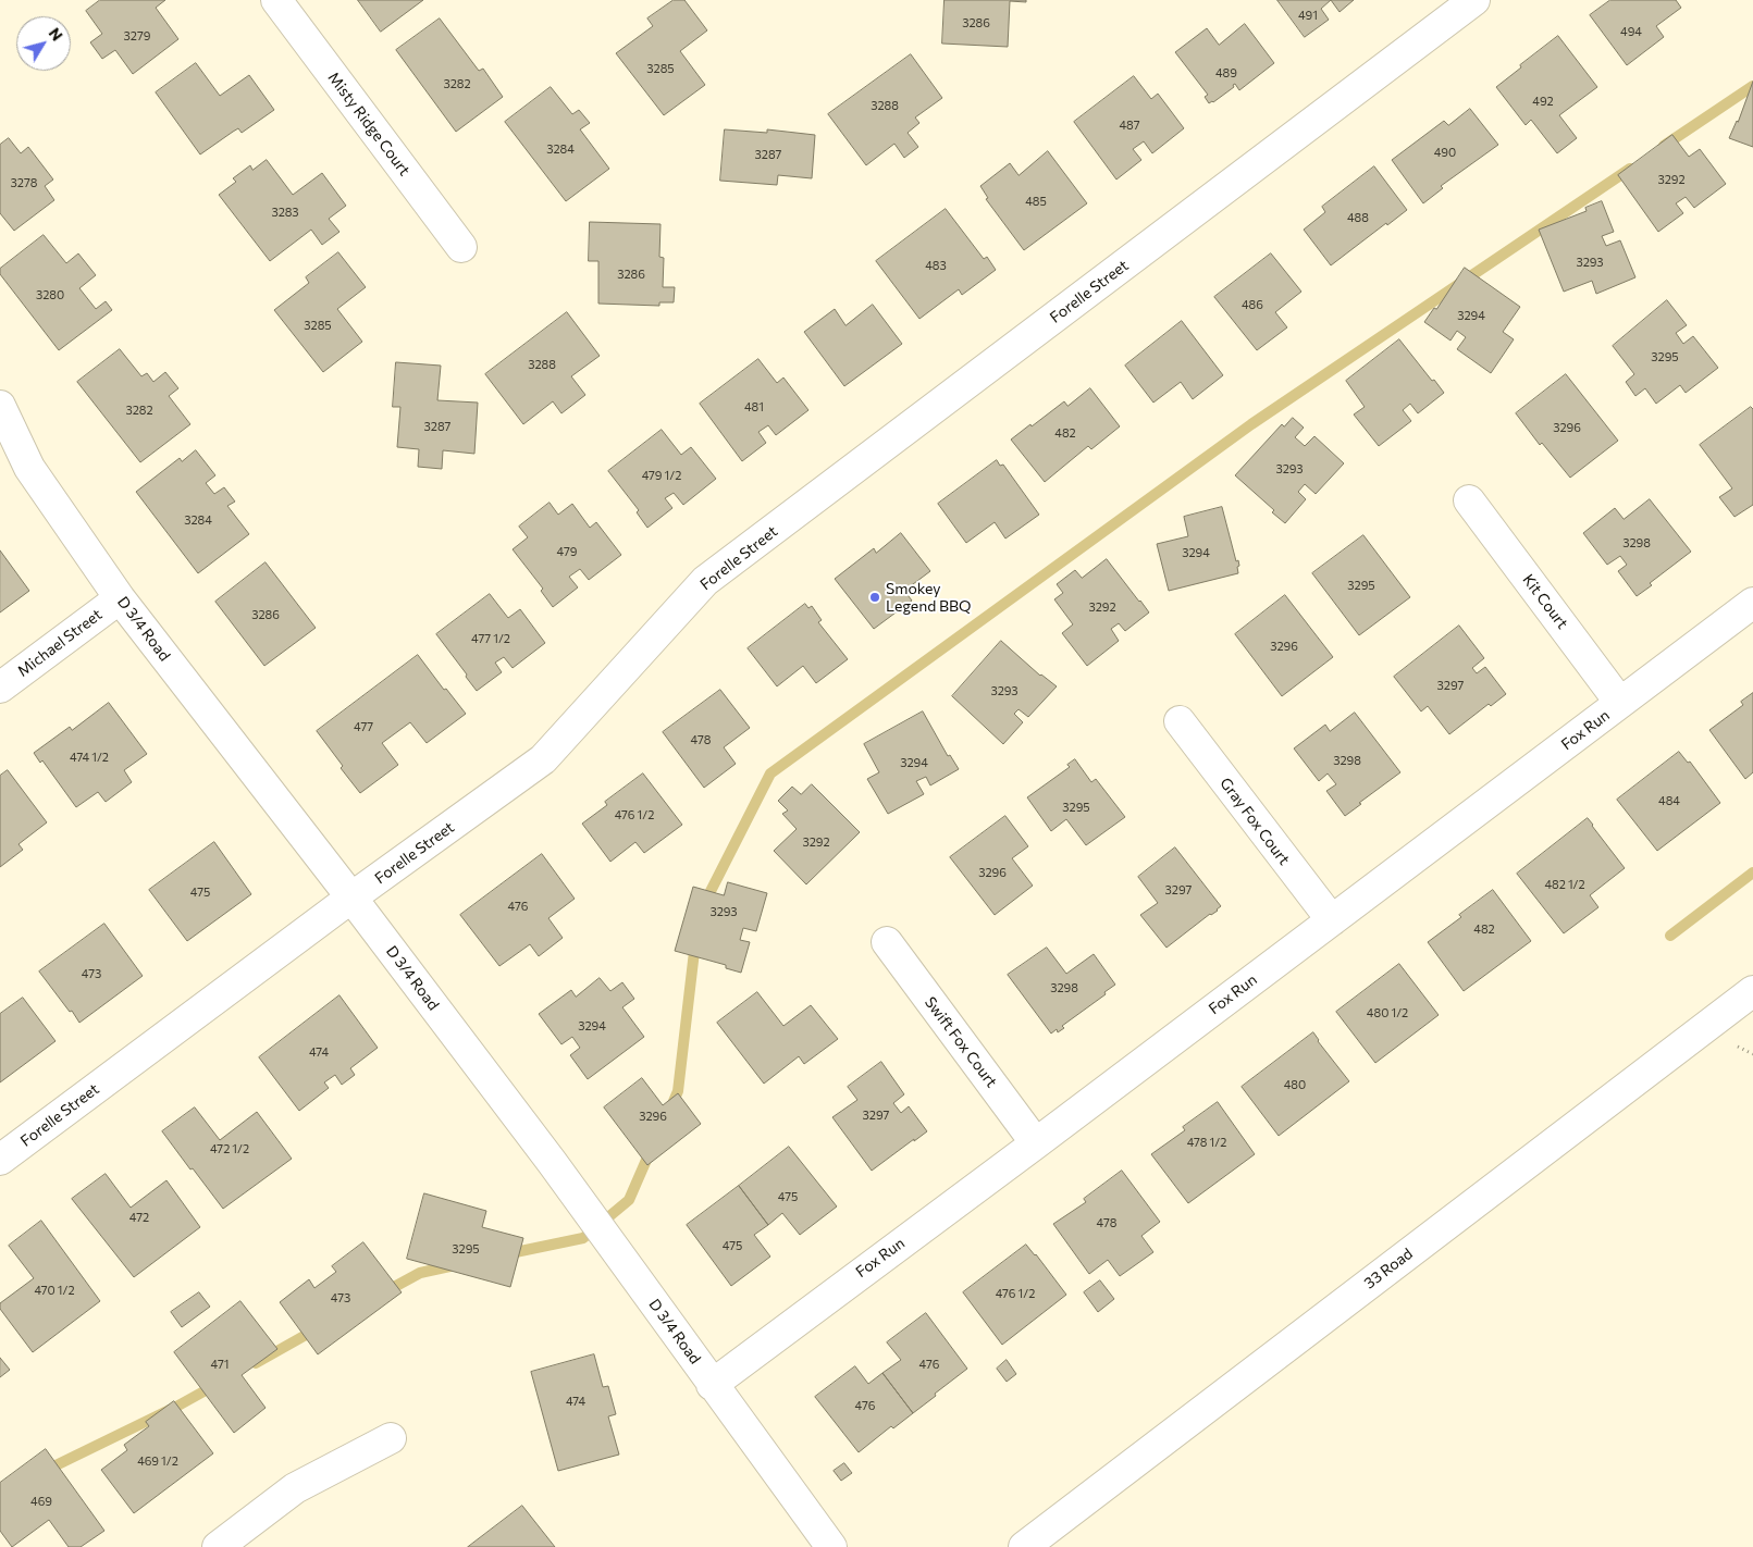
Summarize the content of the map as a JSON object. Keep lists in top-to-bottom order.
{
  "streets": {
    "street": [
      "Misty Ridge Court",
      "Forelle Street",
      "Kit Court",
      "D 3/4 Road",
      "Michael Street",
      "Fox Run",
      "Gray Fox Court",
      "Swift Fox Court",
      "33 Road"
    ]
  },
  "crossings": [
    ["Forelle Street", "D 3/4 Road"],
    ["Kit Court", "Fox Run"],
    ["D 3/4 Road", "Michael Street"],
    ["D 3/4 Road", "Fox Run"],
    ["Fox Run", "Gray Fox Court"],
    ["Fox Run", "Swift Fox Court"]
  ],
  "places": ["Smokey Legend BBQ"],
  "house_numbers": [
    "491",
    "3286",
    "494",
    "3279",
    "3285",
    "489",
    "3282",
    "492",
    "3288",
    "487",
    "3284",
    "490",
    "3287",
    "3292",
    "3278",
    "485",
    "3283",
    "488",
    "3293",
    "483",
    "3286",
    "3280",
    "486",
    "3294",
    "3285",
    "3295",
    "3288",
    "481",
    "3282",
    "3287",
    "3296",
    "482",
    "3293",
    "479 1/2",
    "3284",
    "3298",
    "479",
    "3294",
    "3295",
    "3292",
    "3286",
    "477 1/2",
    "3296",
    "3297",
    "3293",
    "477",
    "478",
    "474 1/2",
    "3298",
    "3294",
    "484",
    "3295",
    "476 1/2",
    "3292",
    "3296",
    "482 1/2",
    "3297",
    "475",
    "476",
    "3293",
    "482",
    "473",
    "3298",
    "480 1/2",
    "3294",
    "474",
    "480",
    "3297",
    "3296",
    "478 1/2",
    "472 1/2",
    "475",
    "472",
    "478",
    "475",
    "3295",
    "470 1/2",
    "476 1/2",
    "473",
    "471",
    "476",
    "474",
    "476",
    "469 1/2",
    "469"
  ],
  "north": "top right"
}
